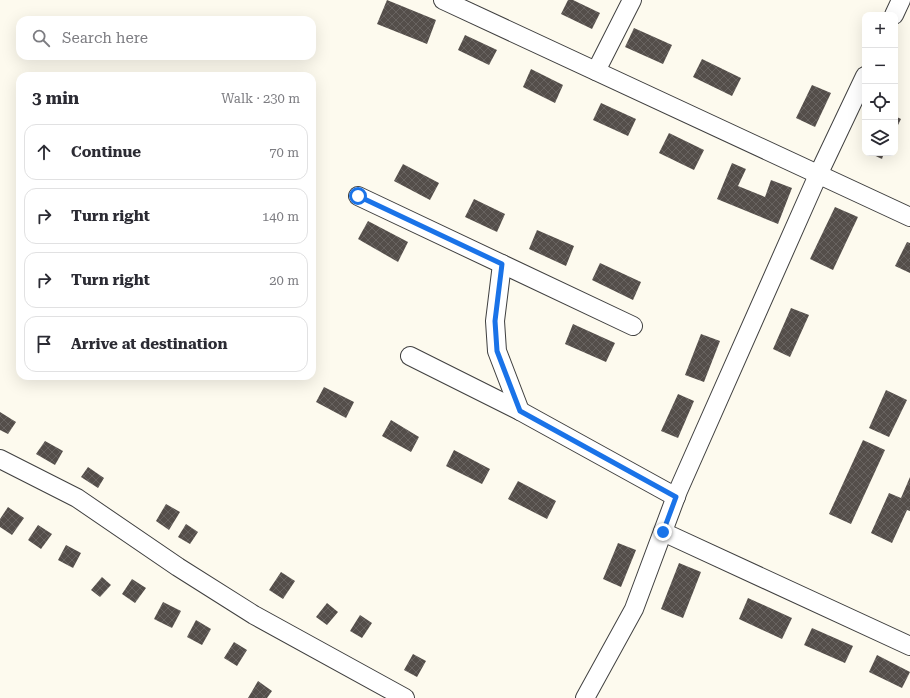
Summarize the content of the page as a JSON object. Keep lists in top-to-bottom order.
{
  "page": {
    "map_buttons": ["+", "−"],
    "search": "Search here",
    "heading": ["3 min", "Walk · 230 m"],
    "list": [
      ["Continue", "70 m"],
      ["Turn right", "140 m"],
      ["Turn right", "20 m"],
      "Arrive at destination"
    ]
  }
}
